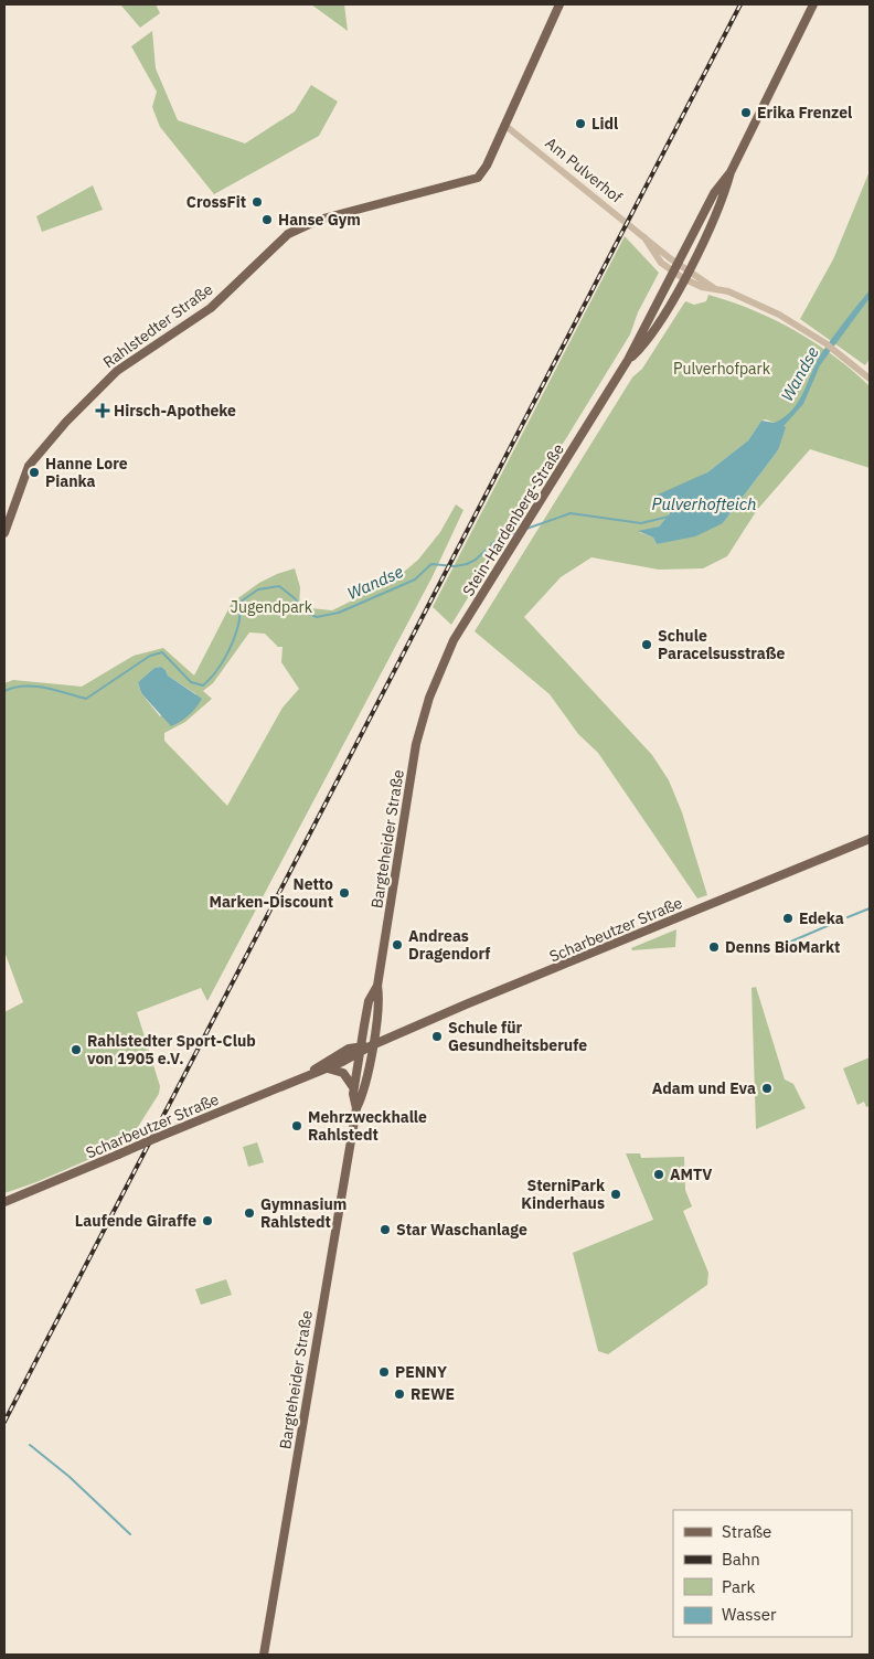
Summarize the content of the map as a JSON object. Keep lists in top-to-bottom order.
{
  "streets": {
    "main road": [
      "Rahlstedter Straße",
      "Stein-Hardenberg-Straße",
      "Bargteheider Straße",
      "Scharbeutzer Straße"
    ],
    "street": ["Am Pulverhof"]
  },
  "crossings": [
    ["Am Pulverhof", "Rahlstedter Straße"],
    ["Am Pulverhof", "Stein-Hardenberg-Straße"],
    ["Stein-Hardenberg-Straße", "Bargteheider Straße"],
    ["Bargteheider Straße", "Scharbeutzer Straße"]
  ],
  "water": ["Wandse", "Pulverhofteich"],
  "parks": ["Pulverhofpark", "Jugendpark"],
  "places": {
    "other": [
      "Erika Frenzel",
      "Lidl",
      "CrossFit",
      "Hanse Gym",
      "Hanne Lore Pianka",
      "Schule Paracelsusstraße",
      "Netto Marken-Discount",
      "Edeka",
      "Andreas Dragendorf",
      "Denns BioMarkt",
      "Schule für Gesundheitsberufe",
      "Rahlstedter Sport-Club von 1905 e.V.",
      "Adam und Eva",
      "Mehrzweckhalle Rahlstedt",
      "AMTV",
      "SterniPark Kinderhaus",
      "Gymnasium Rahlstedt",
      "Laufende Giraffe",
      "Star Waschanlage",
      "PENNY",
      "REWE"
    ],
    "health": ["Hirsch-Apotheke"]
  },
  "legend": [
    "Straße",
    "Bahn",
    "Park",
    "Wasser"
  ]
}
